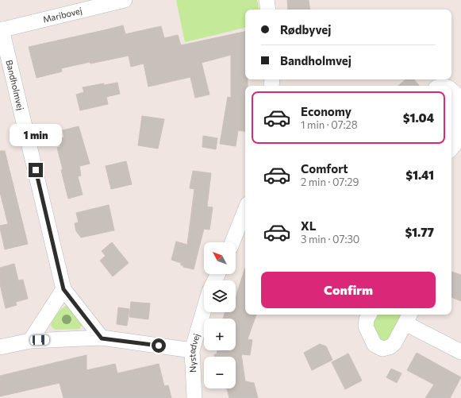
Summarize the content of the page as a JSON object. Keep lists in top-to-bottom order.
{
  "streets": {
    "street": ["Maribovej", "Bandholmvej", "Nystedvej"]
  },
  "crossings": [
    ["Maribovej", "Bandholmvej"]
  ],
  "north": "top left",
  "page": {
    "banner": ["Rødbyvej", "Bandholmvej"],
    "list": [
      {
        "name": "Economy",
        "note": "1 min · 07:28",
        "value": "$1.04"
      },
      {
        "name": "Comfort",
        "note": "2 min · 07:29",
        "value": "$1.41"
      },
      {
        "name": "XL",
        "note": "3 min · 07:30",
        "value": "$1.77"
      }
    ],
    "bubble": "1 min",
    "map_buttons": ["+", "−"],
    "buttons": "Confirm"
  }
}
